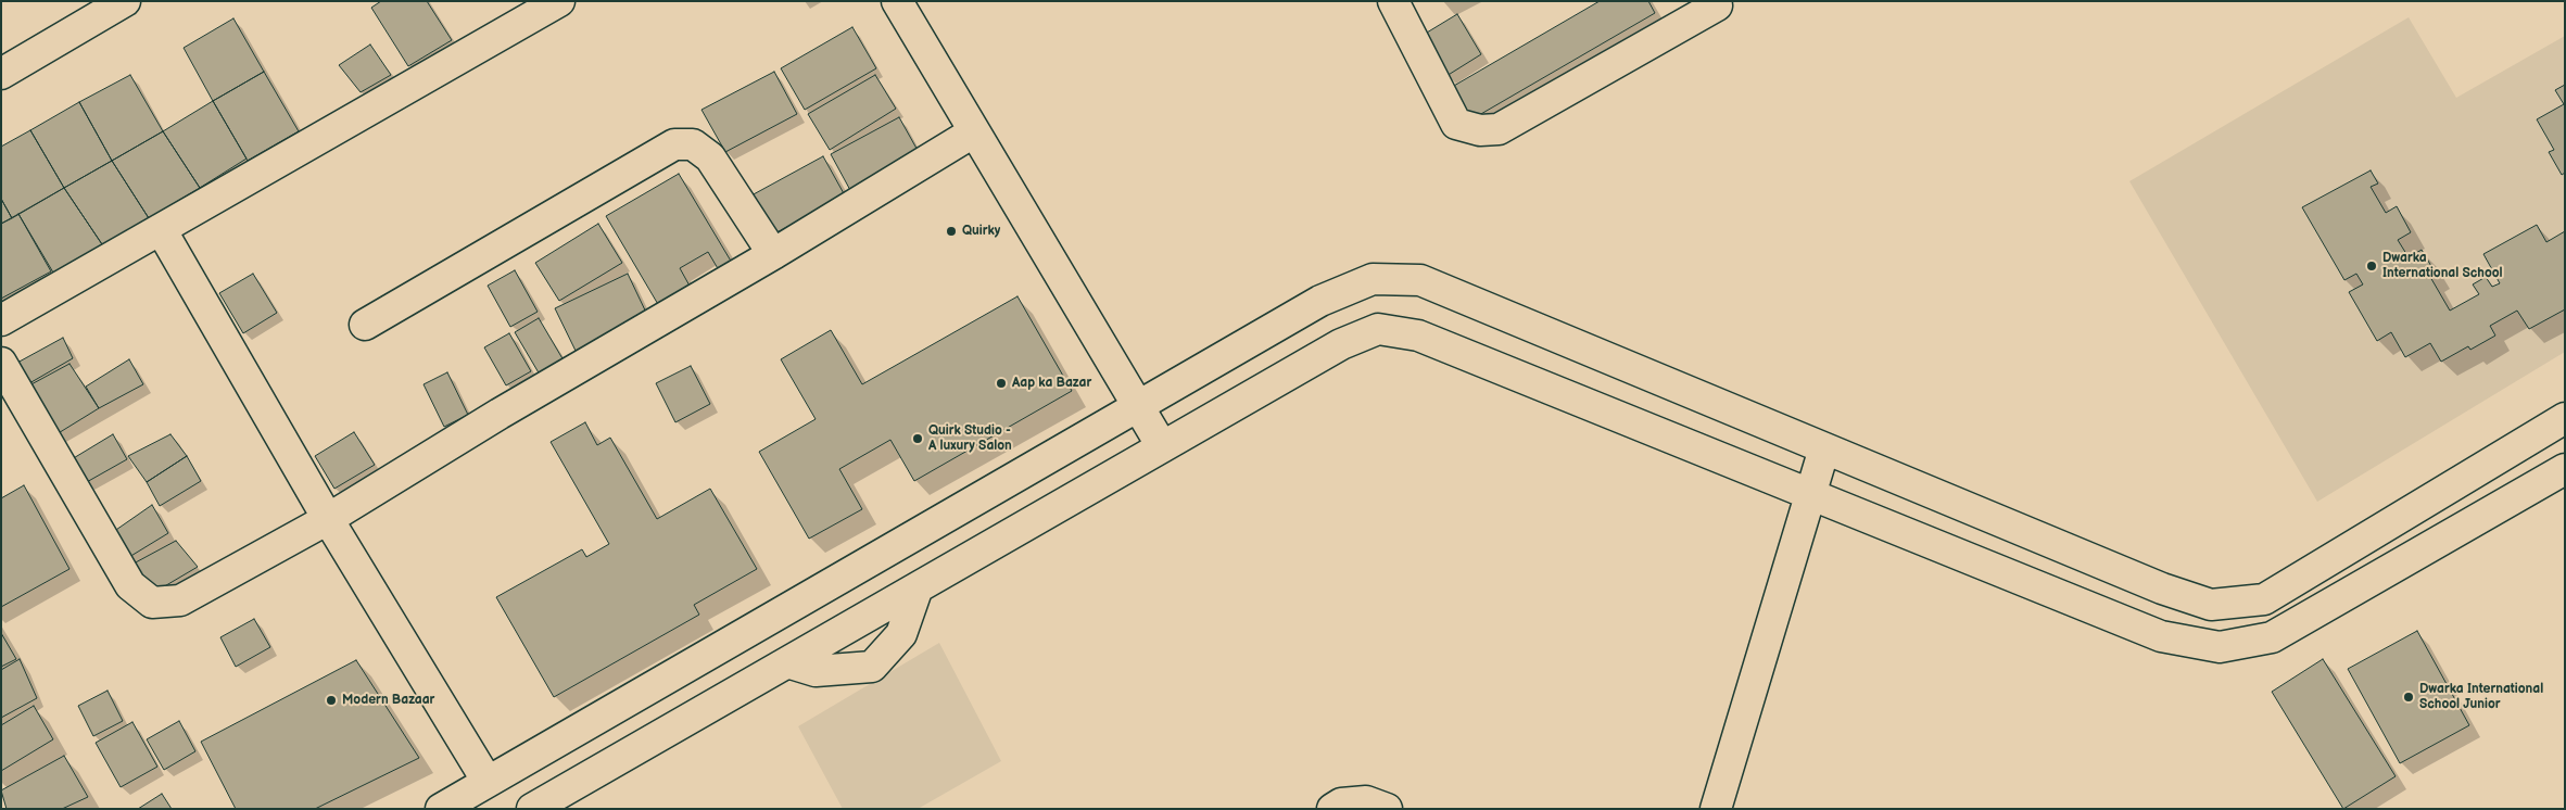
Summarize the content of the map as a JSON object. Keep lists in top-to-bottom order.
{
  "places": [
    "Quirky",
    "Dwarka International School",
    "Aap ka Bazar",
    "Quirk Studio - A luxury Salon",
    "Dwarka International School Junior",
    "Modern Bazaar"
  ]
}
